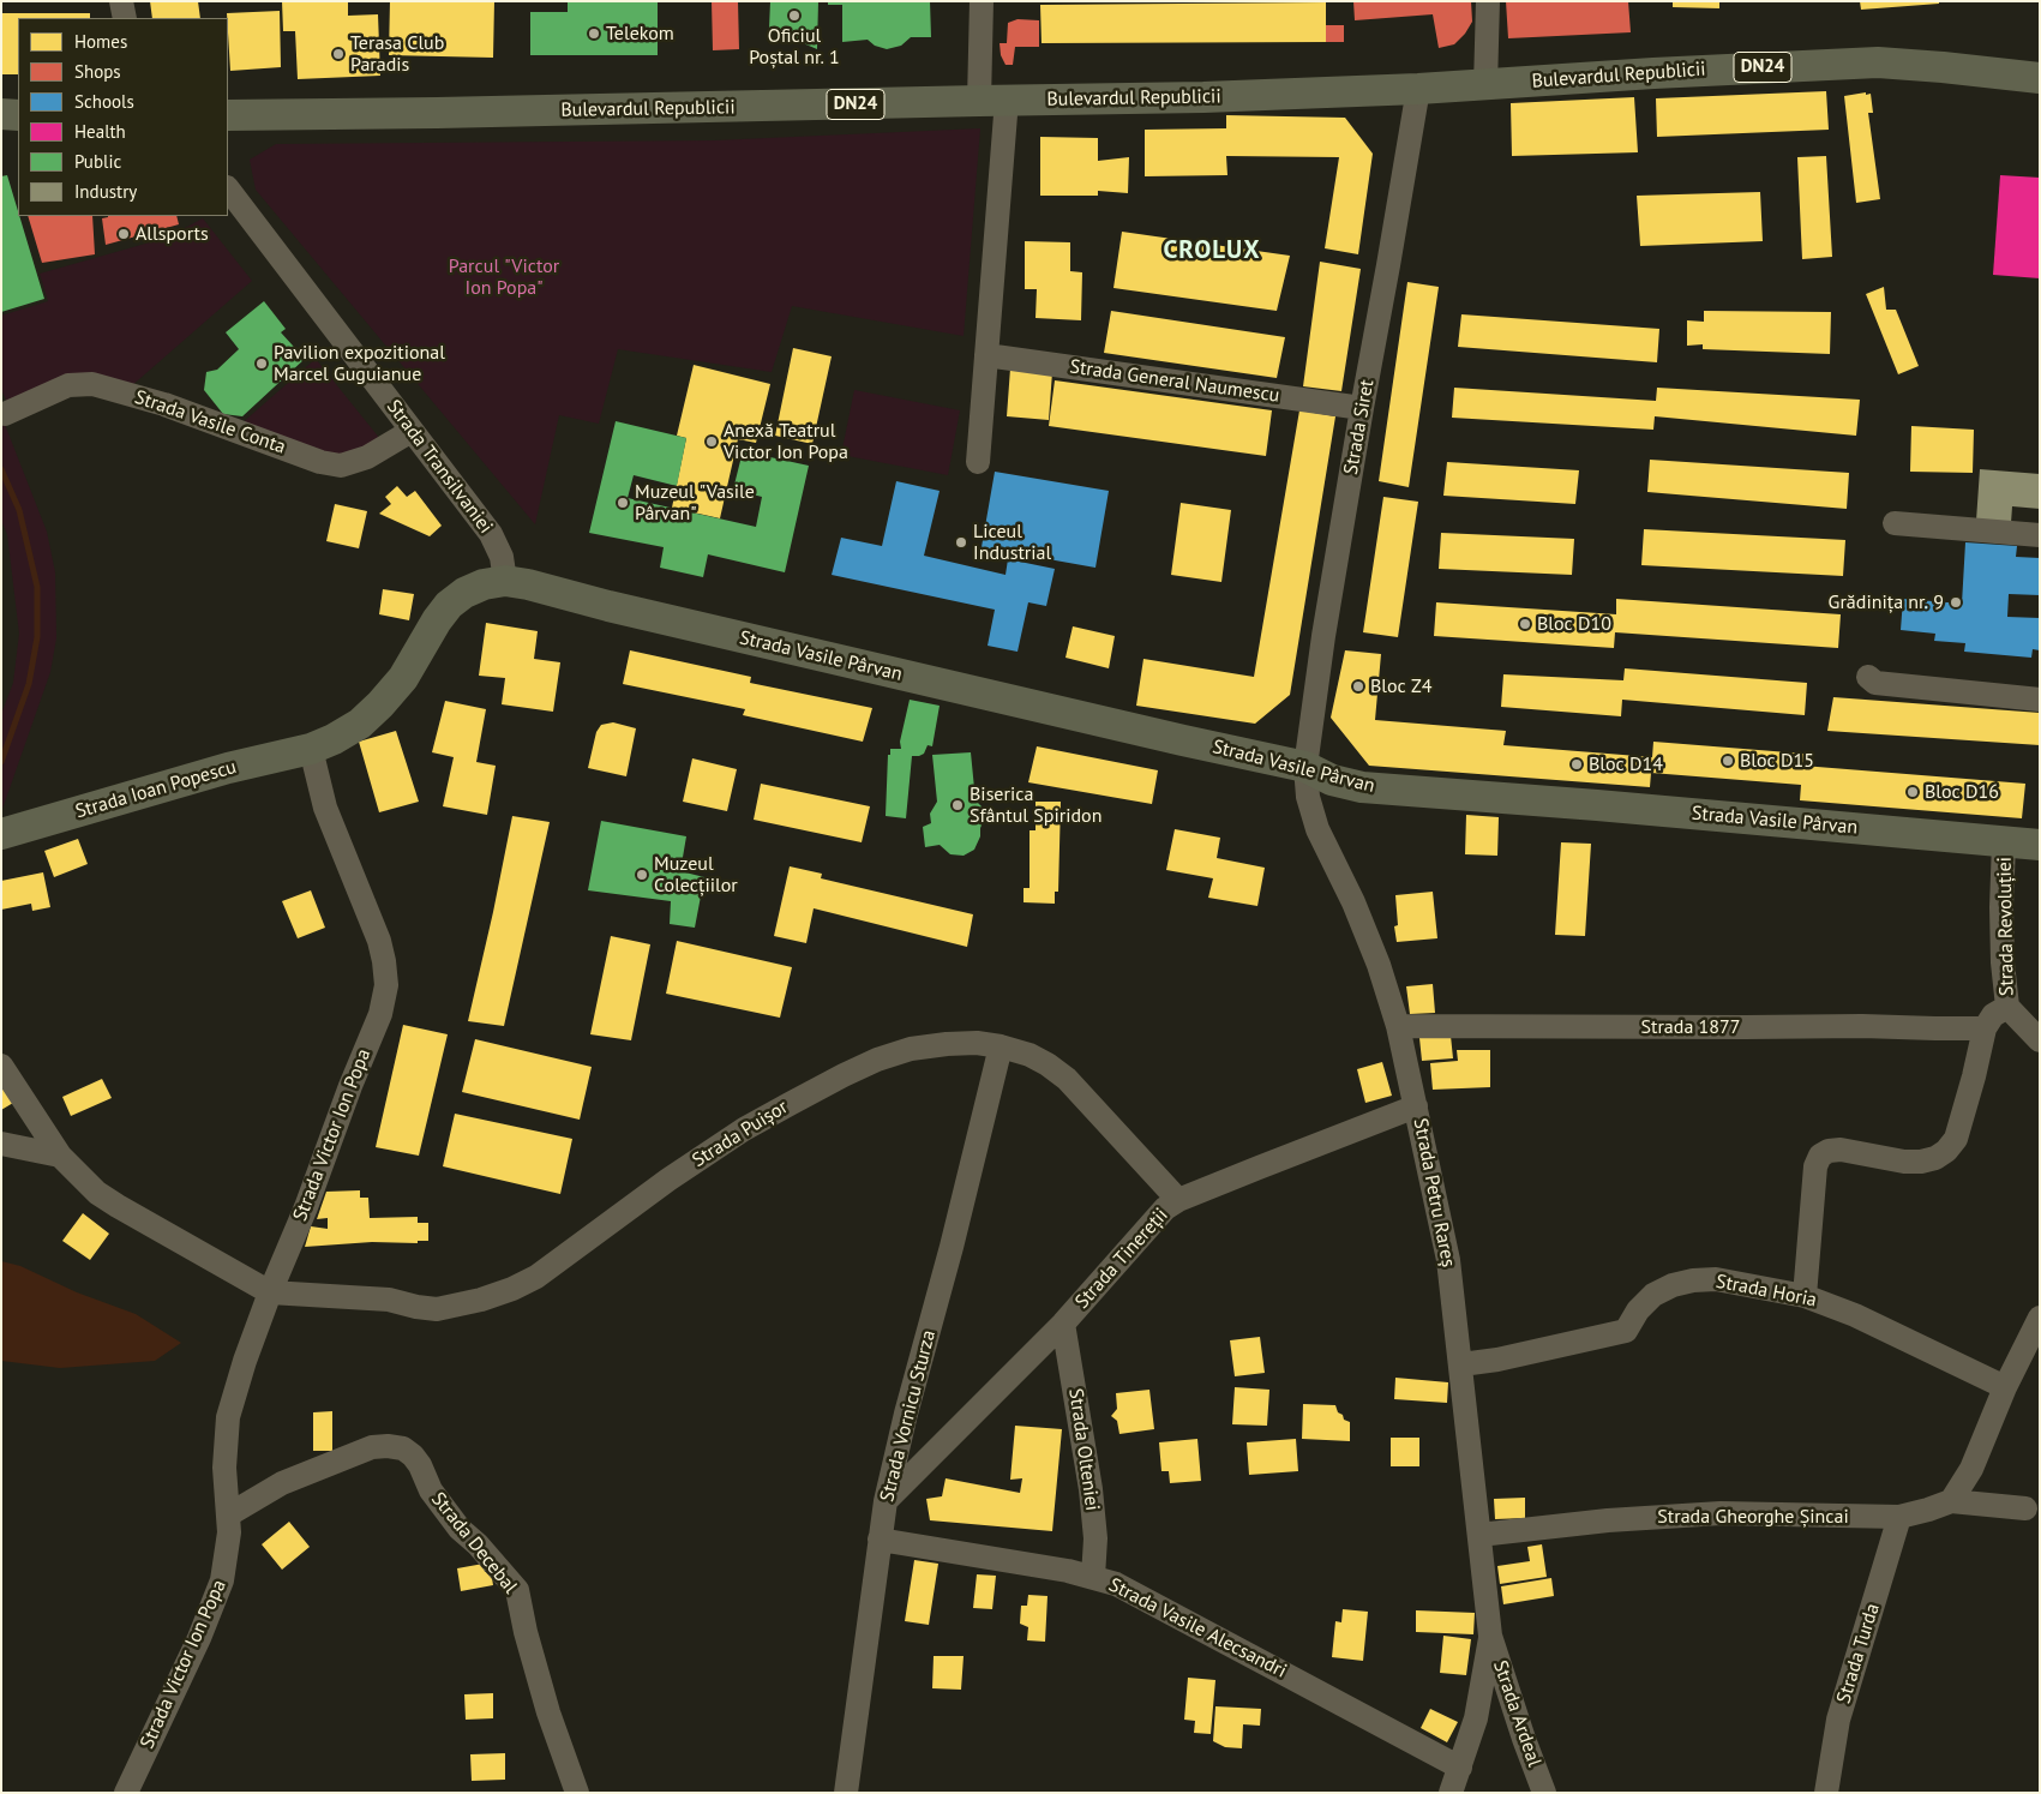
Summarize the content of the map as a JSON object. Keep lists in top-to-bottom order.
{
  "streets": {
    "main road": [
      "DN24",
      "Bulevardul Republicii",
      "Strada Vasile Pârvan",
      "Strada Ioan Popescu"
    ],
    "street": [
      "Strada General Naumescu",
      "Strada Vasile Conta",
      "Strada Siret",
      "Strada Transilvaniei",
      "Strada Revoluției",
      "Strada 1877",
      "Strada Puișor",
      "Strada Victor Ion Popa",
      "Strada Petru Rareș",
      "Strada Tinereții",
      "Strada Horia",
      "Strada Vornicu Sturza",
      "Strada Olteniei",
      "Strada Gheorghe Șincai",
      "Strada Decebal",
      "Strada Vasile Alecsandri",
      "Strada Turda",
      "Strada Ardeal"
    ]
  },
  "crossings": [
    ["Bulevardul Republicii", "Strada Siret"],
    ["Strada General Naumescu", "Strada Siret"],
    ["Strada Vasile Conta", "Strada Transilvaniei"],
    ["Strada Siret", "Strada Vasile Pârvan"],
    ["Strada Siret", "Strada Petru Rareș"],
    ["Strada Transilvaniei", "Strada Vasile Pârvan"],
    ["Strada Vasile Pârvan", "Strada Revoluției"],
    ["Strada Vasile Pârvan", "Strada Petru Rareș"],
    ["Strada Ioan Popescu", "Strada Victor Ion Popa"],
    ["Strada Revoluției", "Strada 1877"],
    ["Strada 1877", "Strada Petru Rareș"],
    ["Strada Puișor", "Strada Victor Ion Popa"],
    ["Strada Puișor", "Strada Tinereții"],
    ["Strada Puișor", "Strada Vornicu Sturza"],
    ["Strada Victor Ion Popa", "Strada Decebal"],
    ["Strada Petru Rareș", "Strada Tinereții"],
    ["Strada Petru Rareș", "Strada Horia"],
    ["Strada Petru Rareș", "Strada Gheorghe Șincai"],
    ["Strada Petru Rareș", "Strada Ardeal"],
    ["Strada Tinereții", "Strada Vornicu Sturza"],
    ["Strada Tinereții", "Strada Olteniei"],
    ["Strada Vornicu Sturza", "Strada Vasile Alecsandri"],
    ["Strada Olteniei", "Strada Vasile Alecsandri"],
    ["Strada Gheorghe Șincai", "Strada Turda"]
  ],
  "districts": ["CROLUX"],
  "parks": ["Parcul \"Victor Ion Popa\""],
  "places": [
    "Oficiul Poștal nr. 1",
    "Telekom",
    "Terasa Club Paradis",
    "Allsports",
    "Pavilion expozitional Marcel Guguianue",
    "Anexă Teatrul Victor Ion Popa",
    "Muzeul \"Vasile Pârvan\"",
    "Liceul Industrial",
    "Grădinița nr. 9",
    "Bloc D10",
    "Bloc Z4",
    "Bloc D15",
    "Bloc D14",
    "Bloc D16",
    "Biserica Sfântul Spiridon",
    "Muzeul Colecțiilor"
  ],
  "legend": [
    "Homes",
    "Shops",
    "Schools",
    "Health",
    "Public",
    "Industry"
  ]
}
